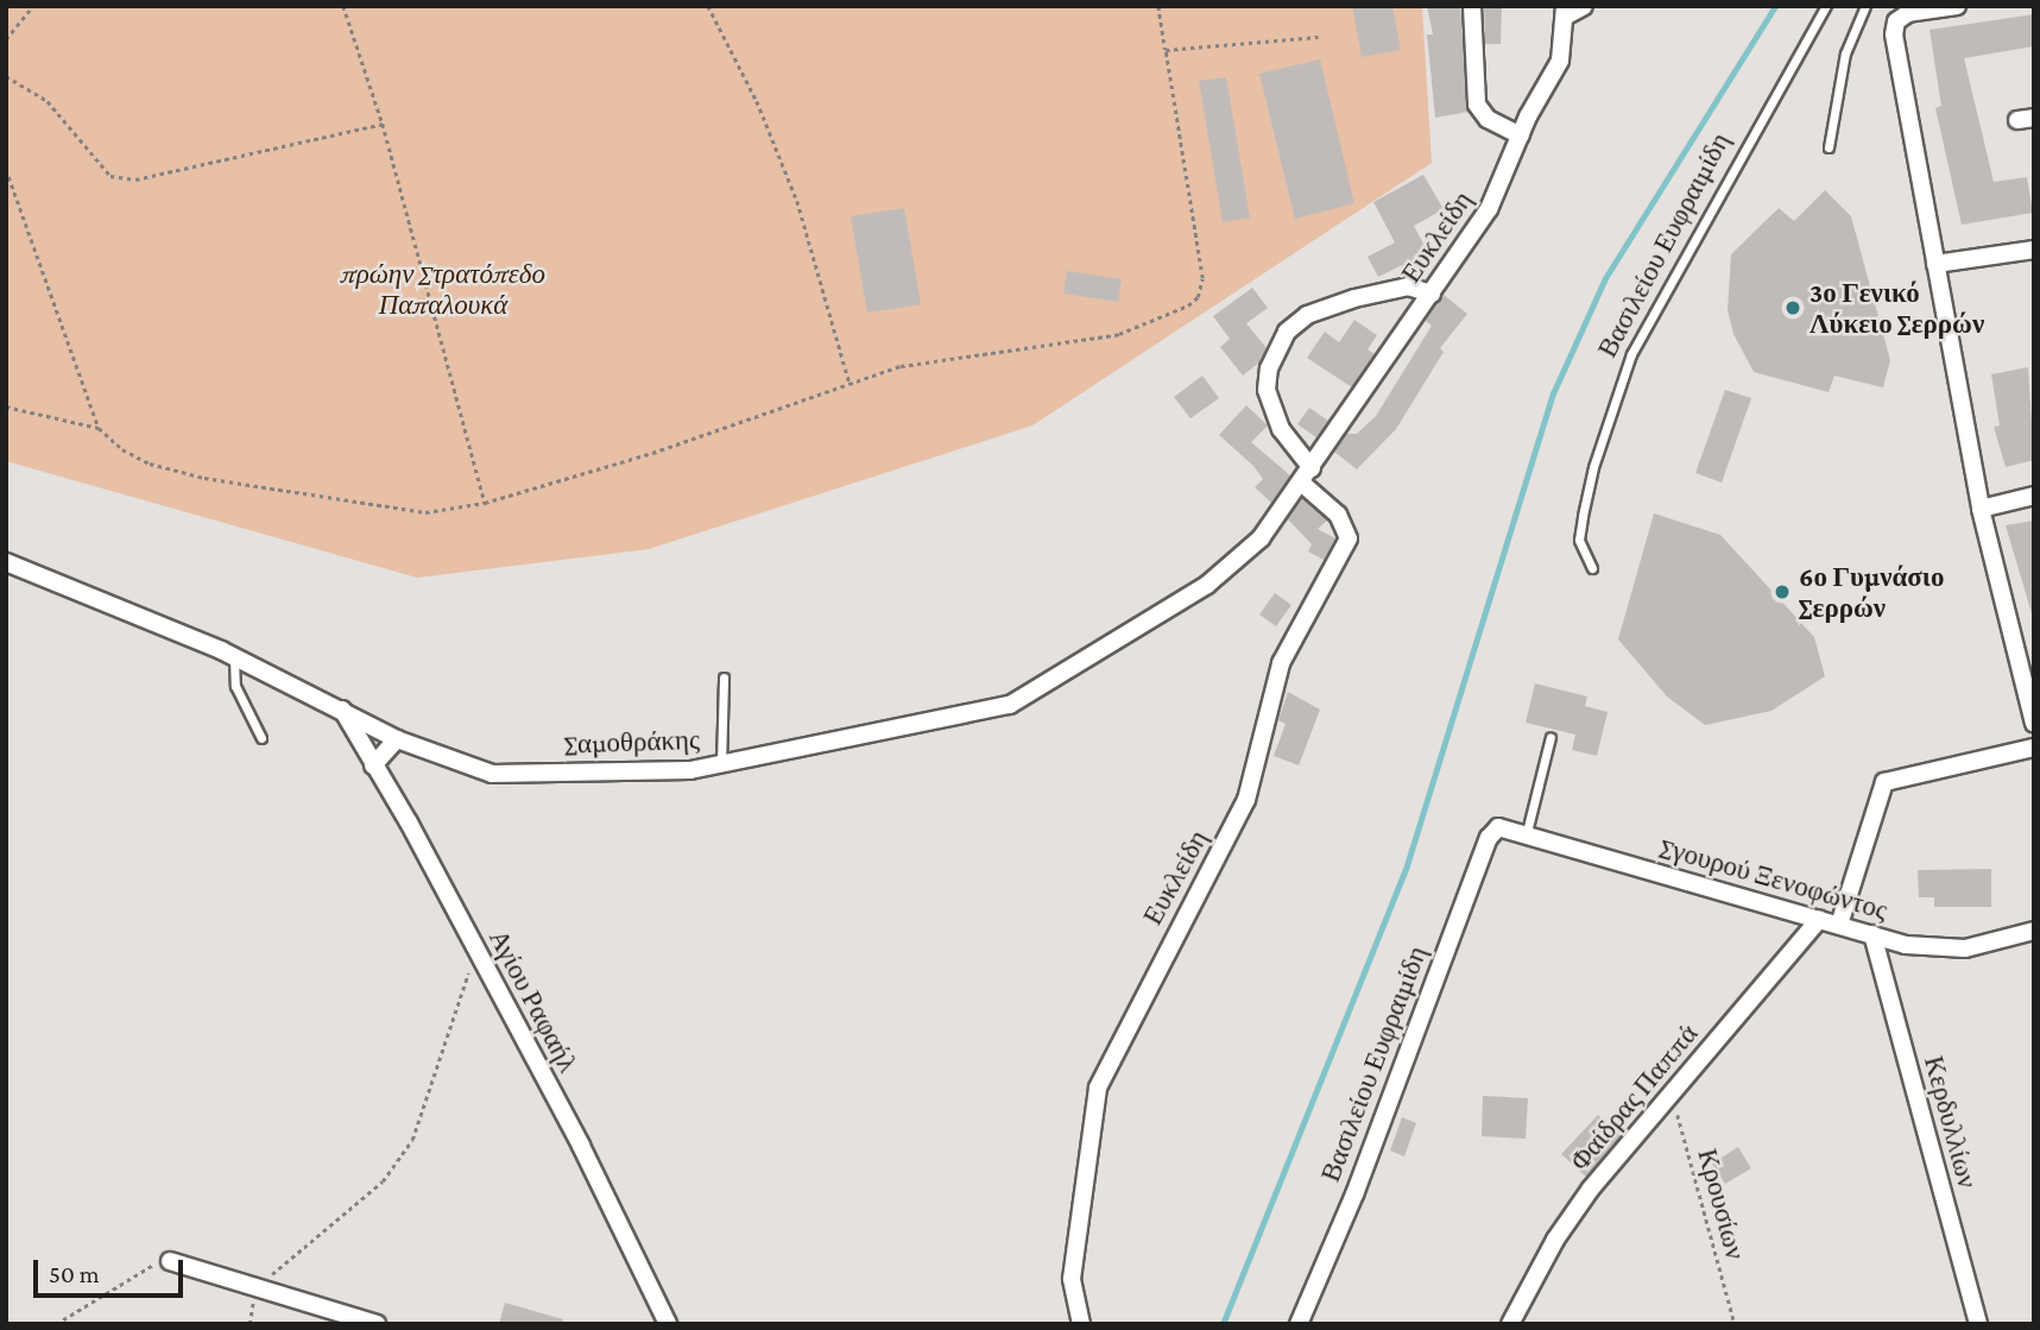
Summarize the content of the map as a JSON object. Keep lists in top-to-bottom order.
{
  "streets": {
    "street": [
      "Ευκλείδη",
      "Βασιλείου Ευφραιμίδη",
      "Σαμοθράκης",
      "Σγουρού Ξενοφώντος",
      "Αγίου Ραφαήλ",
      "Φαίδρας Παππά",
      "Κερδυλλίων"
    ],
    "path": ["Κρουσίων"]
  },
  "crossings": [
    ["Ευκλείδη", "Σαμοθράκης"],
    ["Βασιλείου Ευφραιμίδη", "Σγουρού Ξενοφώντος"],
    ["Σαμοθράκης", "Αγίου Ραφαήλ"],
    ["Σγουρού Ξενοφώντος", "Φαίδρας Παππά"],
    ["Σγουρού Ξενοφώντος", "Κερδυλλίων"],
    ["Φαίδρας Παππά", "Κρουσίων"]
  ],
  "parks": ["πρώην Στρατόπεδο Παπαλουκά"],
  "places": ["3ο Γενικό Λύκειο Σερρών", "6ο Γυμνάσιο Σερρών"],
  "scale_bar": "50 m"
}
